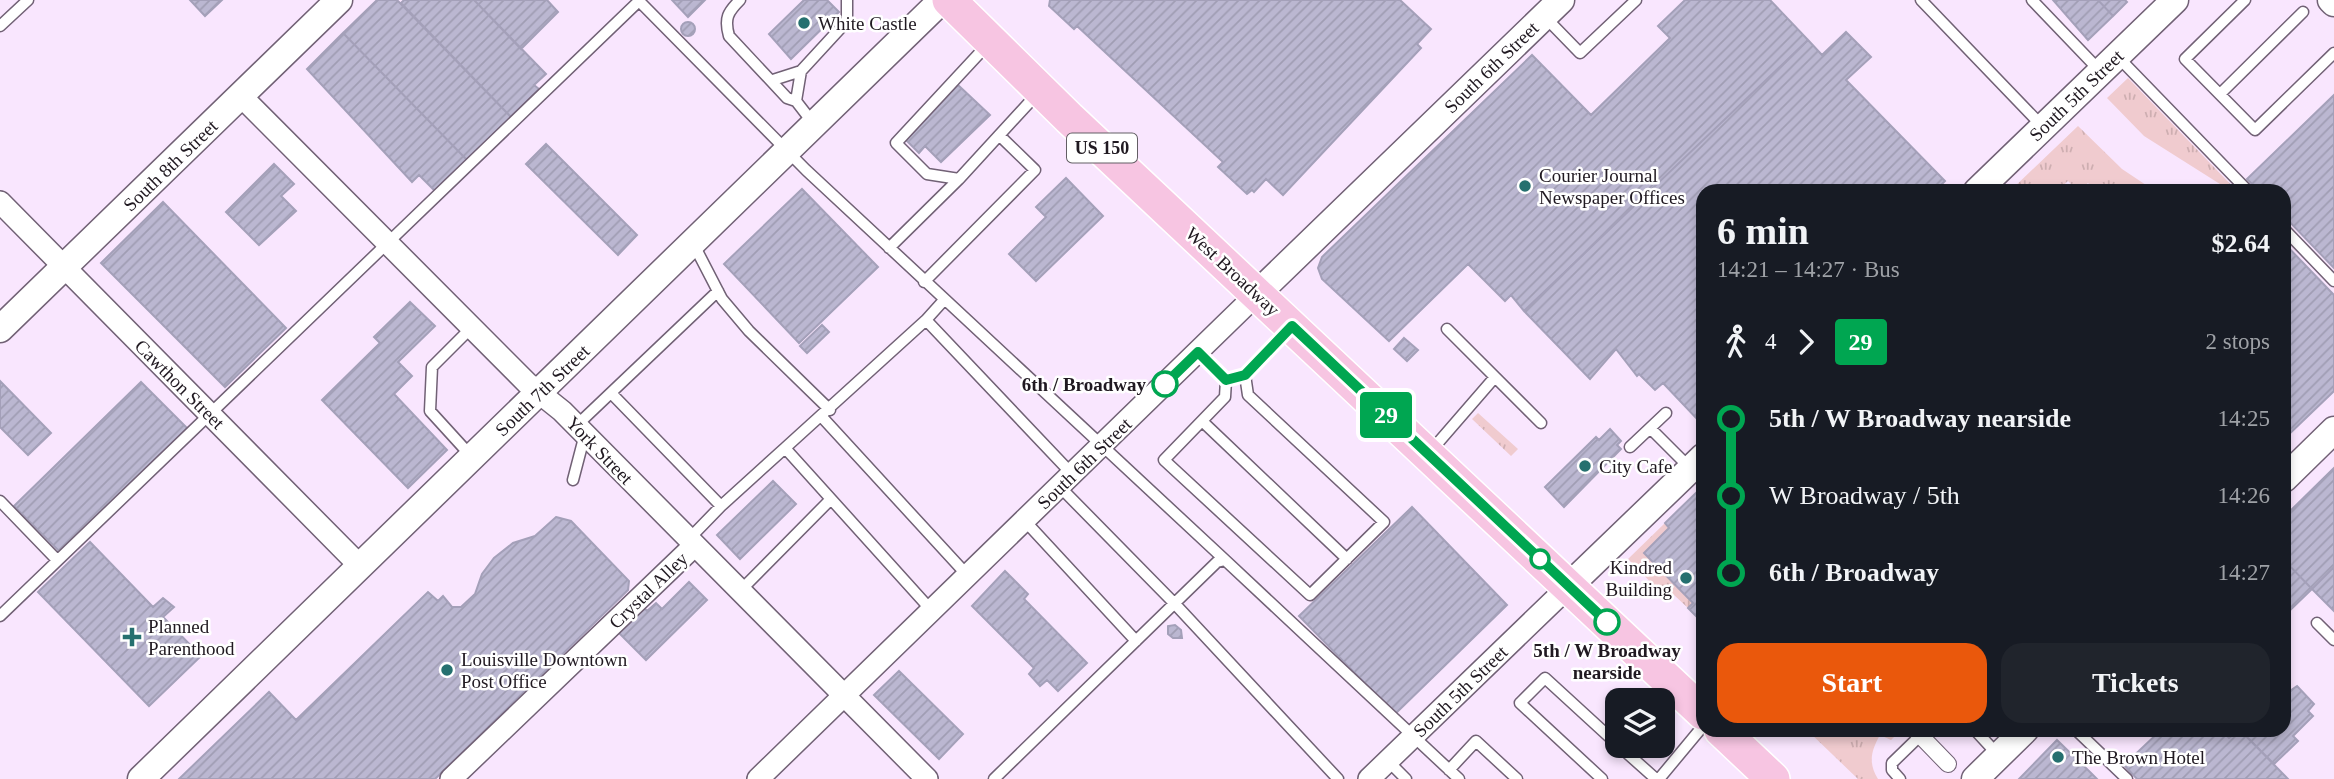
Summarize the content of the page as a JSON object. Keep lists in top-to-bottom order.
{
  "streets": {
    "main road": ["US 150", "West Broadway"],
    "street": [
      "South 6th Street",
      "South 5th Street",
      "South 8th Street",
      "Cawthon Street",
      "South 7th Street",
      "York Street",
      "Crystal Alley"
    ]
  },
  "crossings": [
    ["South 6th Street", "West Broadway"],
    ["South 6th Street", "York Street"],
    ["South 5th Street", "West Broadway"],
    ["South 8th Street", "Cawthon Street"],
    ["South 8th Street", "York Street"],
    ["Cawthon Street", "South 7th Street"],
    ["South 7th Street", "York Street"],
    ["York Street", "Crystal Alley"]
  ],
  "places": {
    "other": [
      "White Castle",
      "Courier Journal Newspaper Offices",
      "6th / Broadway",
      "City Cafe",
      "Kindred Building",
      "5th / W Broadway nearside",
      "Louisville Downtown Post Office",
      "The Brown Hotel"
    ],
    "health": ["Planned Parenthood"]
  },
  "lines": ["bus line 29"],
  "page": {
    "on_map": "29",
    "heading": ["6 min", "14:21 – 14:27 · Bus", "$2.64"],
    "legs": ["4", "29", "2 stops"],
    "list": [
      {
        "name": "5th / W Broadway nearside",
        "value": "14:25"
      },
      {
        "name": "W Broadway / 5th",
        "value": "14:26"
      },
      {
        "name": "6th / Broadway",
        "value": "14:27"
      }
    ],
    "buttons": ["Start", "Tickets"]
  }
}
